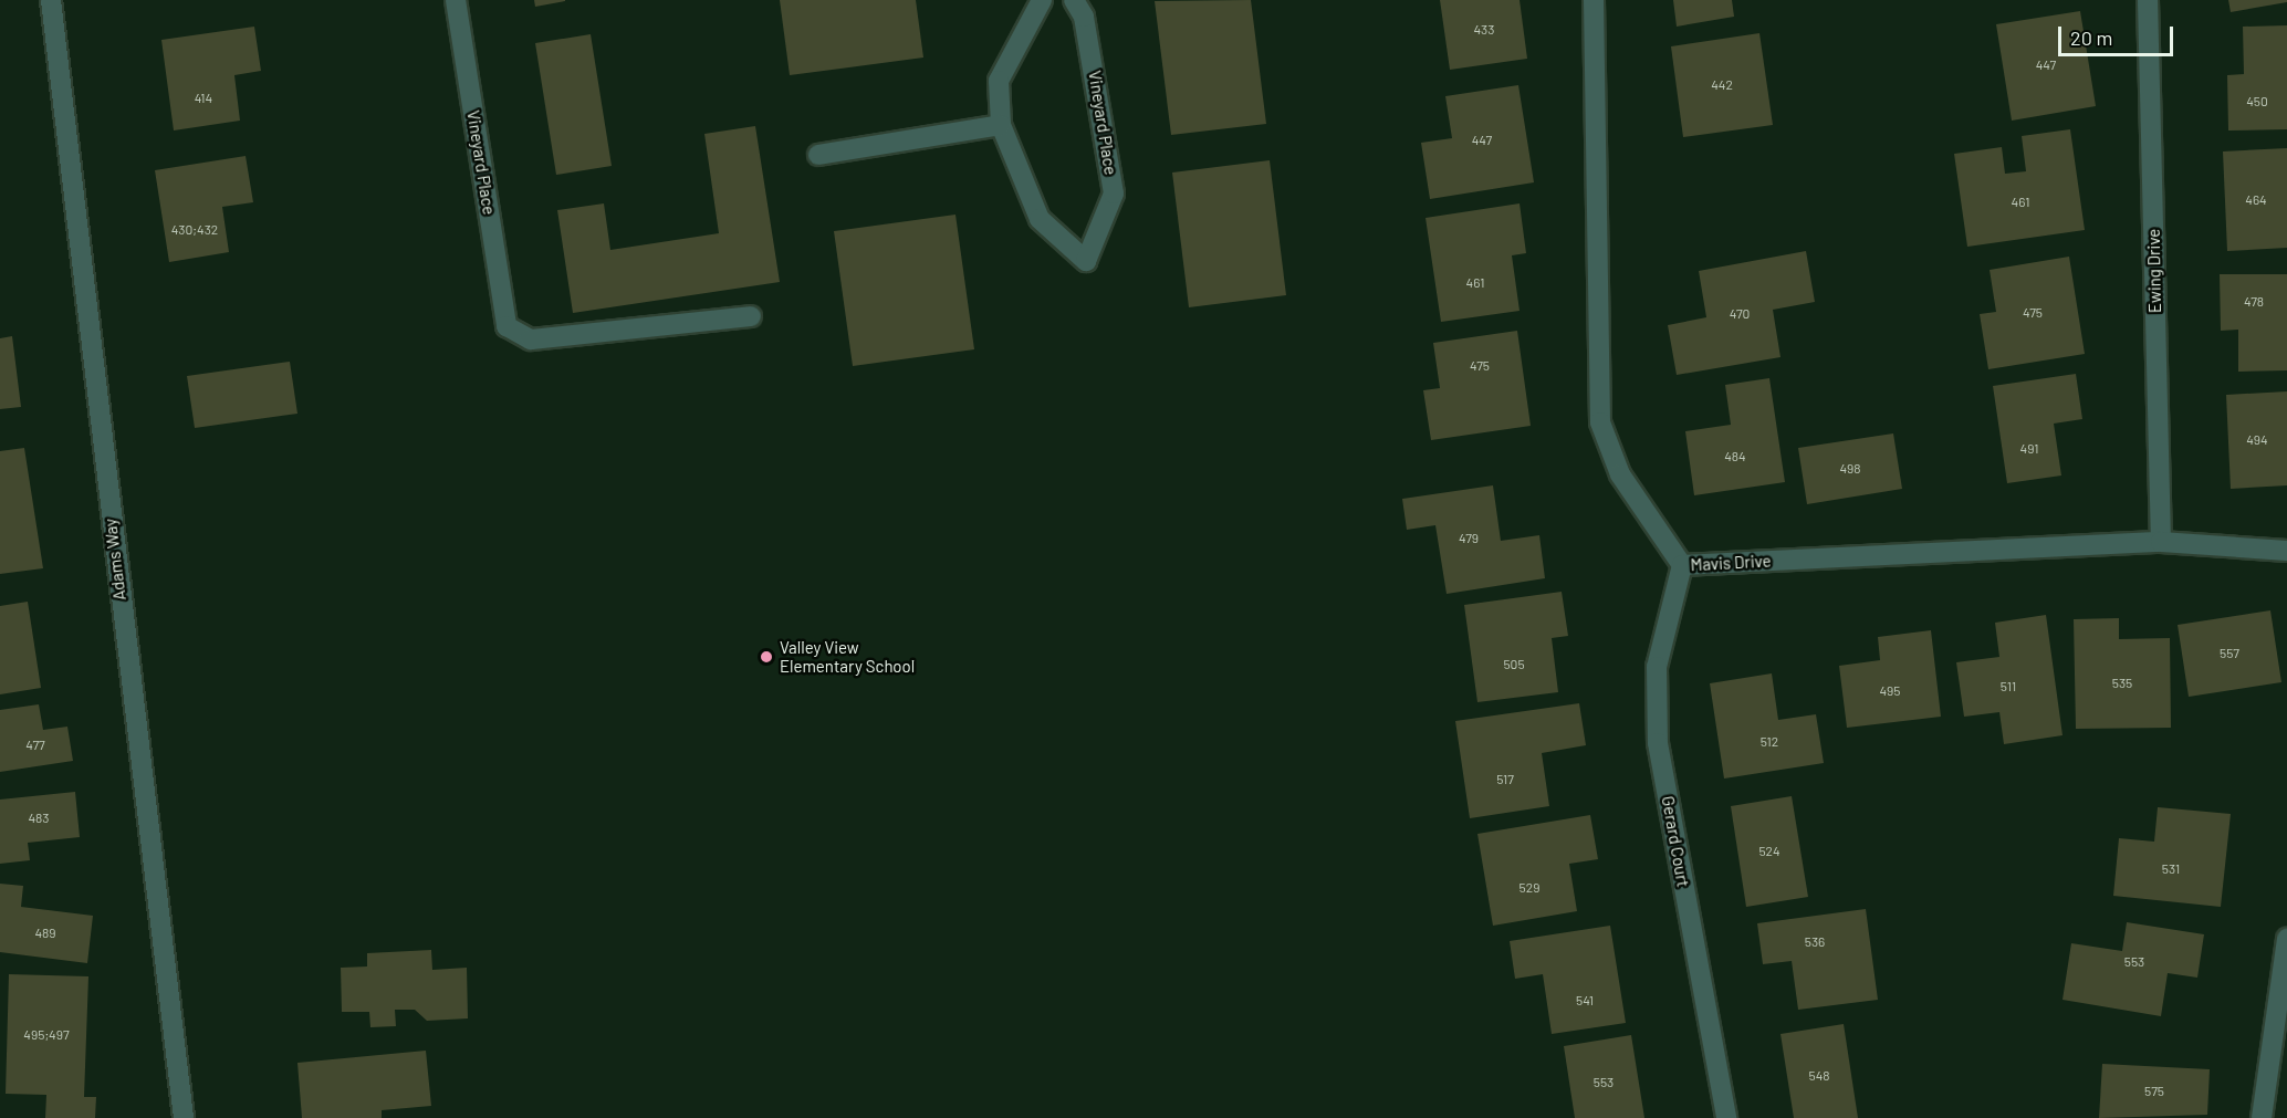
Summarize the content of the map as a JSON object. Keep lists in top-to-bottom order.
{
  "streets": {
    "street": [
      "Vineyard Place",
      "Ewing Drive",
      "Adams Way",
      "Mavis Drive",
      "Gerard Court"
    ]
  },
  "crossings": [
    ["Ewing Drive", "Mavis Drive"],
    ["Mavis Drive", "Gerard Court"]
  ],
  "places": ["Valley View Elementary School"],
  "house_numbers": [
    "433",
    "447",
    "442",
    "414",
    "450",
    "447",
    "464",
    "461",
    "430;432",
    "461",
    "478",
    "475",
    "470",
    "475",
    "494",
    "491",
    "484",
    "498",
    "479",
    "557",
    "505",
    "535",
    "511",
    "495",
    "512",
    "477",
    "517",
    "483",
    "524",
    "531",
    "529",
    "489",
    "536",
    "553",
    "541",
    "495;497",
    "548",
    "553",
    "575"
  ],
  "scale_bar": "20 m"
}
